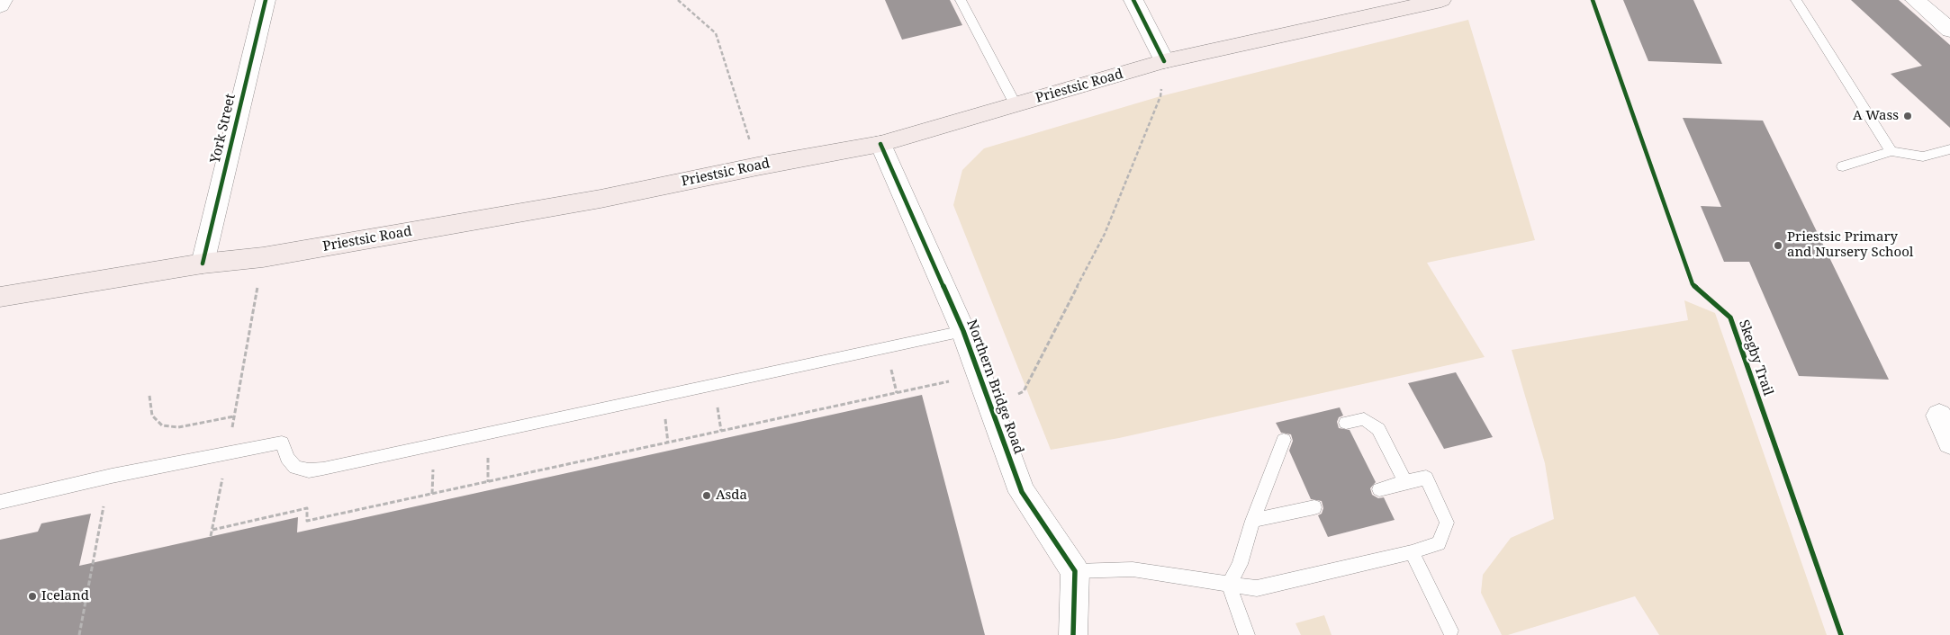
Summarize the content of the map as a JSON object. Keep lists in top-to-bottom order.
{
  "streets": {
    "main road": ["Priestsic Road"],
    "street": ["York Street", "Northern Bridge Road"],
    "cycle path": ["Skegby Trail"]
  },
  "crossings": [
    ["Priestsic Road", "York Street"],
    ["Priestsic Road", "Northern Bridge Road"]
  ],
  "places": [
    "A Wass",
    "Priestsic Primary and Nursery School",
    "Asda",
    "Iceland"
  ]
}
